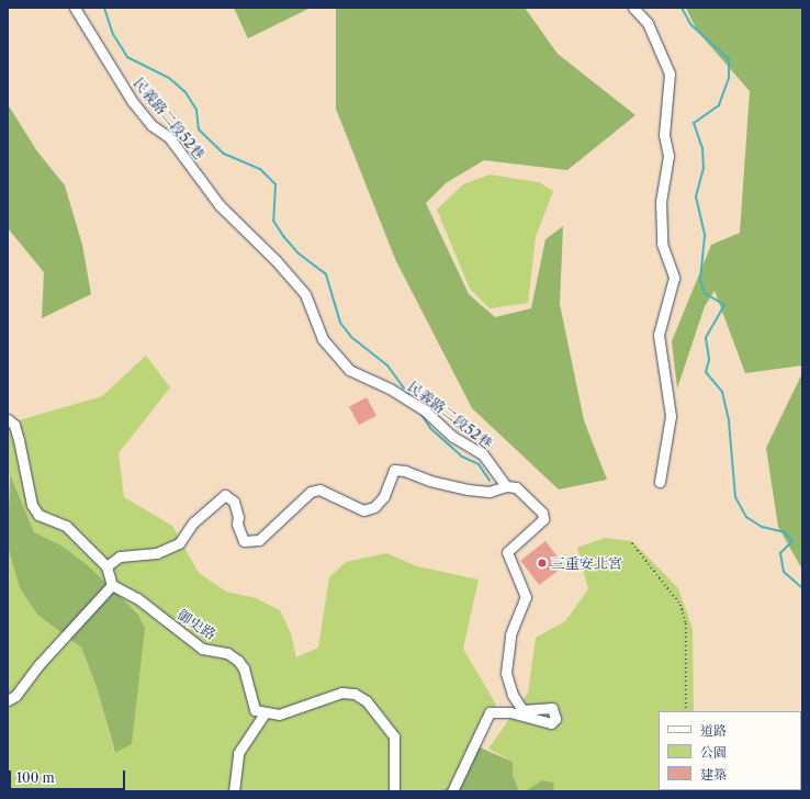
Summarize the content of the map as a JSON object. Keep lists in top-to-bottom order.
{
  "streets": {
    "street": ["民義路二段52巷", "御史路"]
  },
  "places": ["三重安北宮"],
  "legend": ["道路", "公園", "建築"],
  "scale_bar": "100 m"
}
